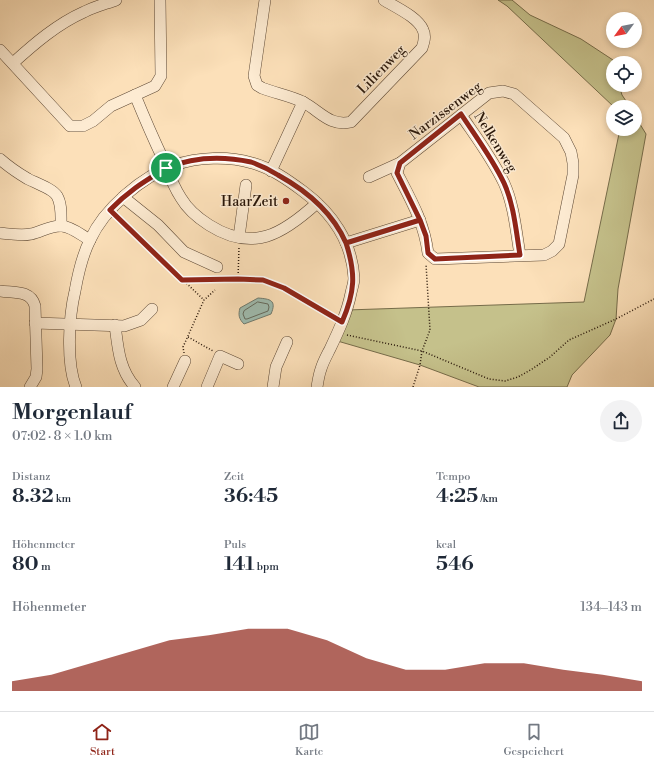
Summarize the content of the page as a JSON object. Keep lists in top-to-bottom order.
{
  "streets": {
    "street": ["Lilienweg", "Narzissenweg", "Nelkenweg"]
  },
  "crossings": [
    ["Narzissenweg", "Nelkenweg"]
  ],
  "places": ["HaarZeit"],
  "north": "bottom left",
  "page": {
    "heading": ["Morgenlauf", "07:02 · 8 × 1.0 km"],
    "stats": [
      ["Distanz", "8.32 km"],
      ["Zeit", "36:45"],
      ["Tempo", "4:25 /km"],
      ["Höhenmeter", "80 m"],
      ["Puls", "141 bpm"],
      ["kcal", "546"]
    ],
    "chart": ["Höhenmeter", "134–143 m"],
    "tabs": ["Start", "Karte", "Gespeichert"]
  }
}
